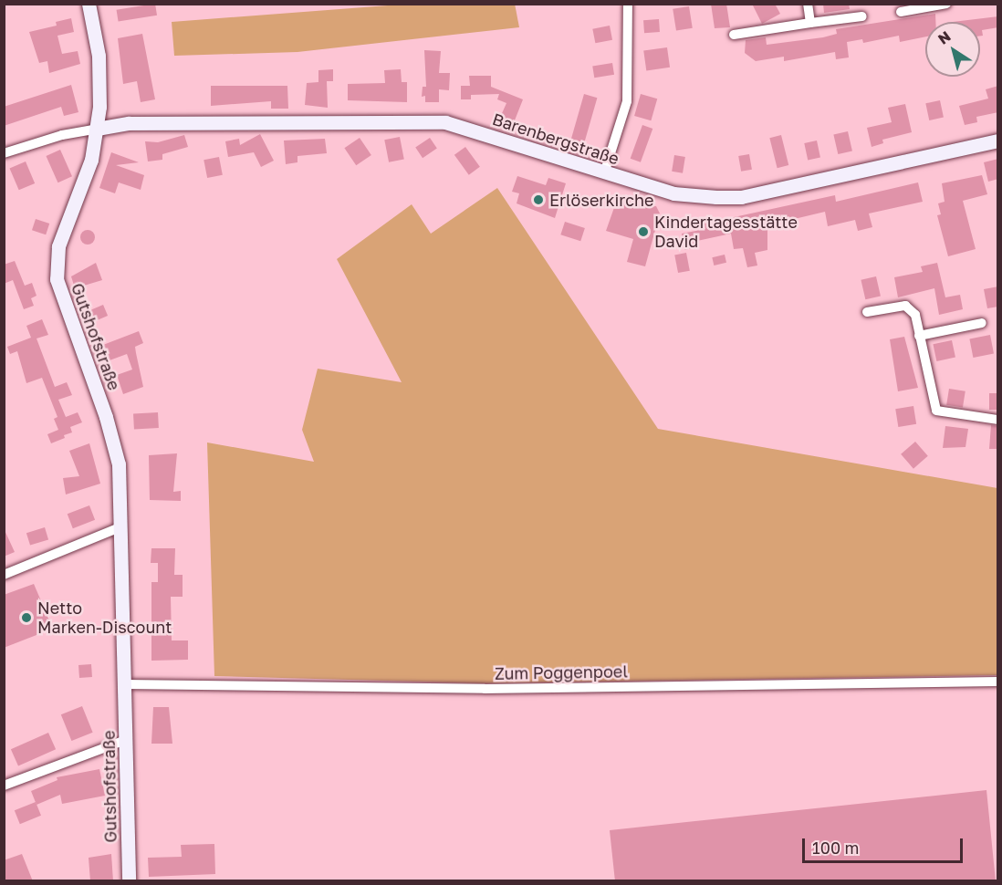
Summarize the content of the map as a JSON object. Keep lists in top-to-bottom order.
{
  "streets": {
    "street": ["Barenbergstraße", "Gutshofstraße", "Zum Poggenpoel"]
  },
  "crossings": [
    ["Barenbergstraße", "Gutshofstraße"],
    ["Gutshofstraße", "Zum Poggenpoel"]
  ],
  "places": ["Erlöserkirche", "Kindertagesstätte David", "Netto Marken-Discount"],
  "scale_bar": "100 m",
  "north": "top left"
}
